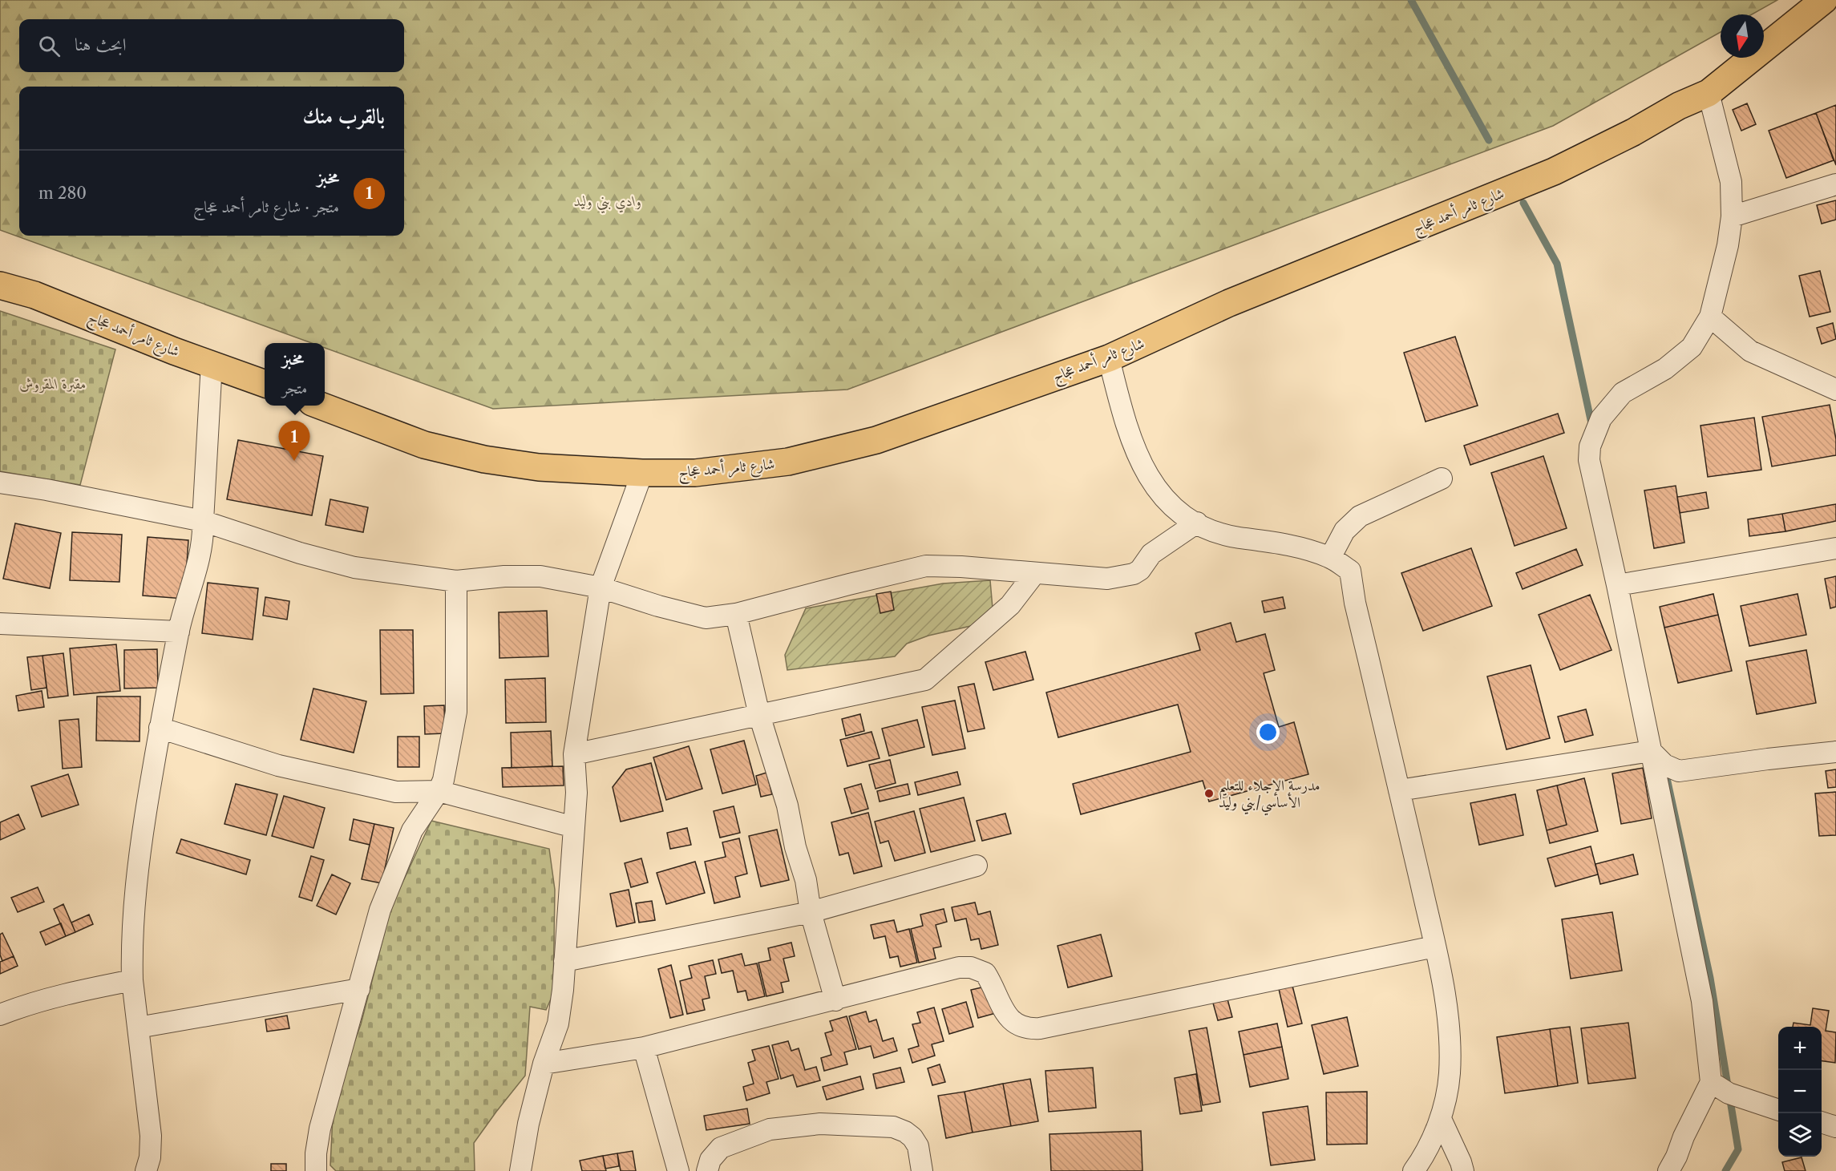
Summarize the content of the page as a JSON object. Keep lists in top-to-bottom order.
{
  "streets": {
    "main road": ["شارع ثامر أحمد عجاج"]
  },
  "parks": ["وادي بني وليد", "مقبرة المقروش"],
  "places": ["مدرسة الإجلاء للتعليم الأساسي/بني وليد"],
  "north": "bottom",
  "page": {
    "search": "ابحث هنا",
    "heading": "بالقرب منك",
    "list": [
      {
        "mark": "1",
        "name": "مخبز",
        "note": "متجر · شارع ثامر أحمد عجاج",
        "value": "280 m"
      }
    ],
    "popup": ["مخبز", "متجر"],
    "pins": "1",
    "map_buttons": ["+", "−"]
  }
}
